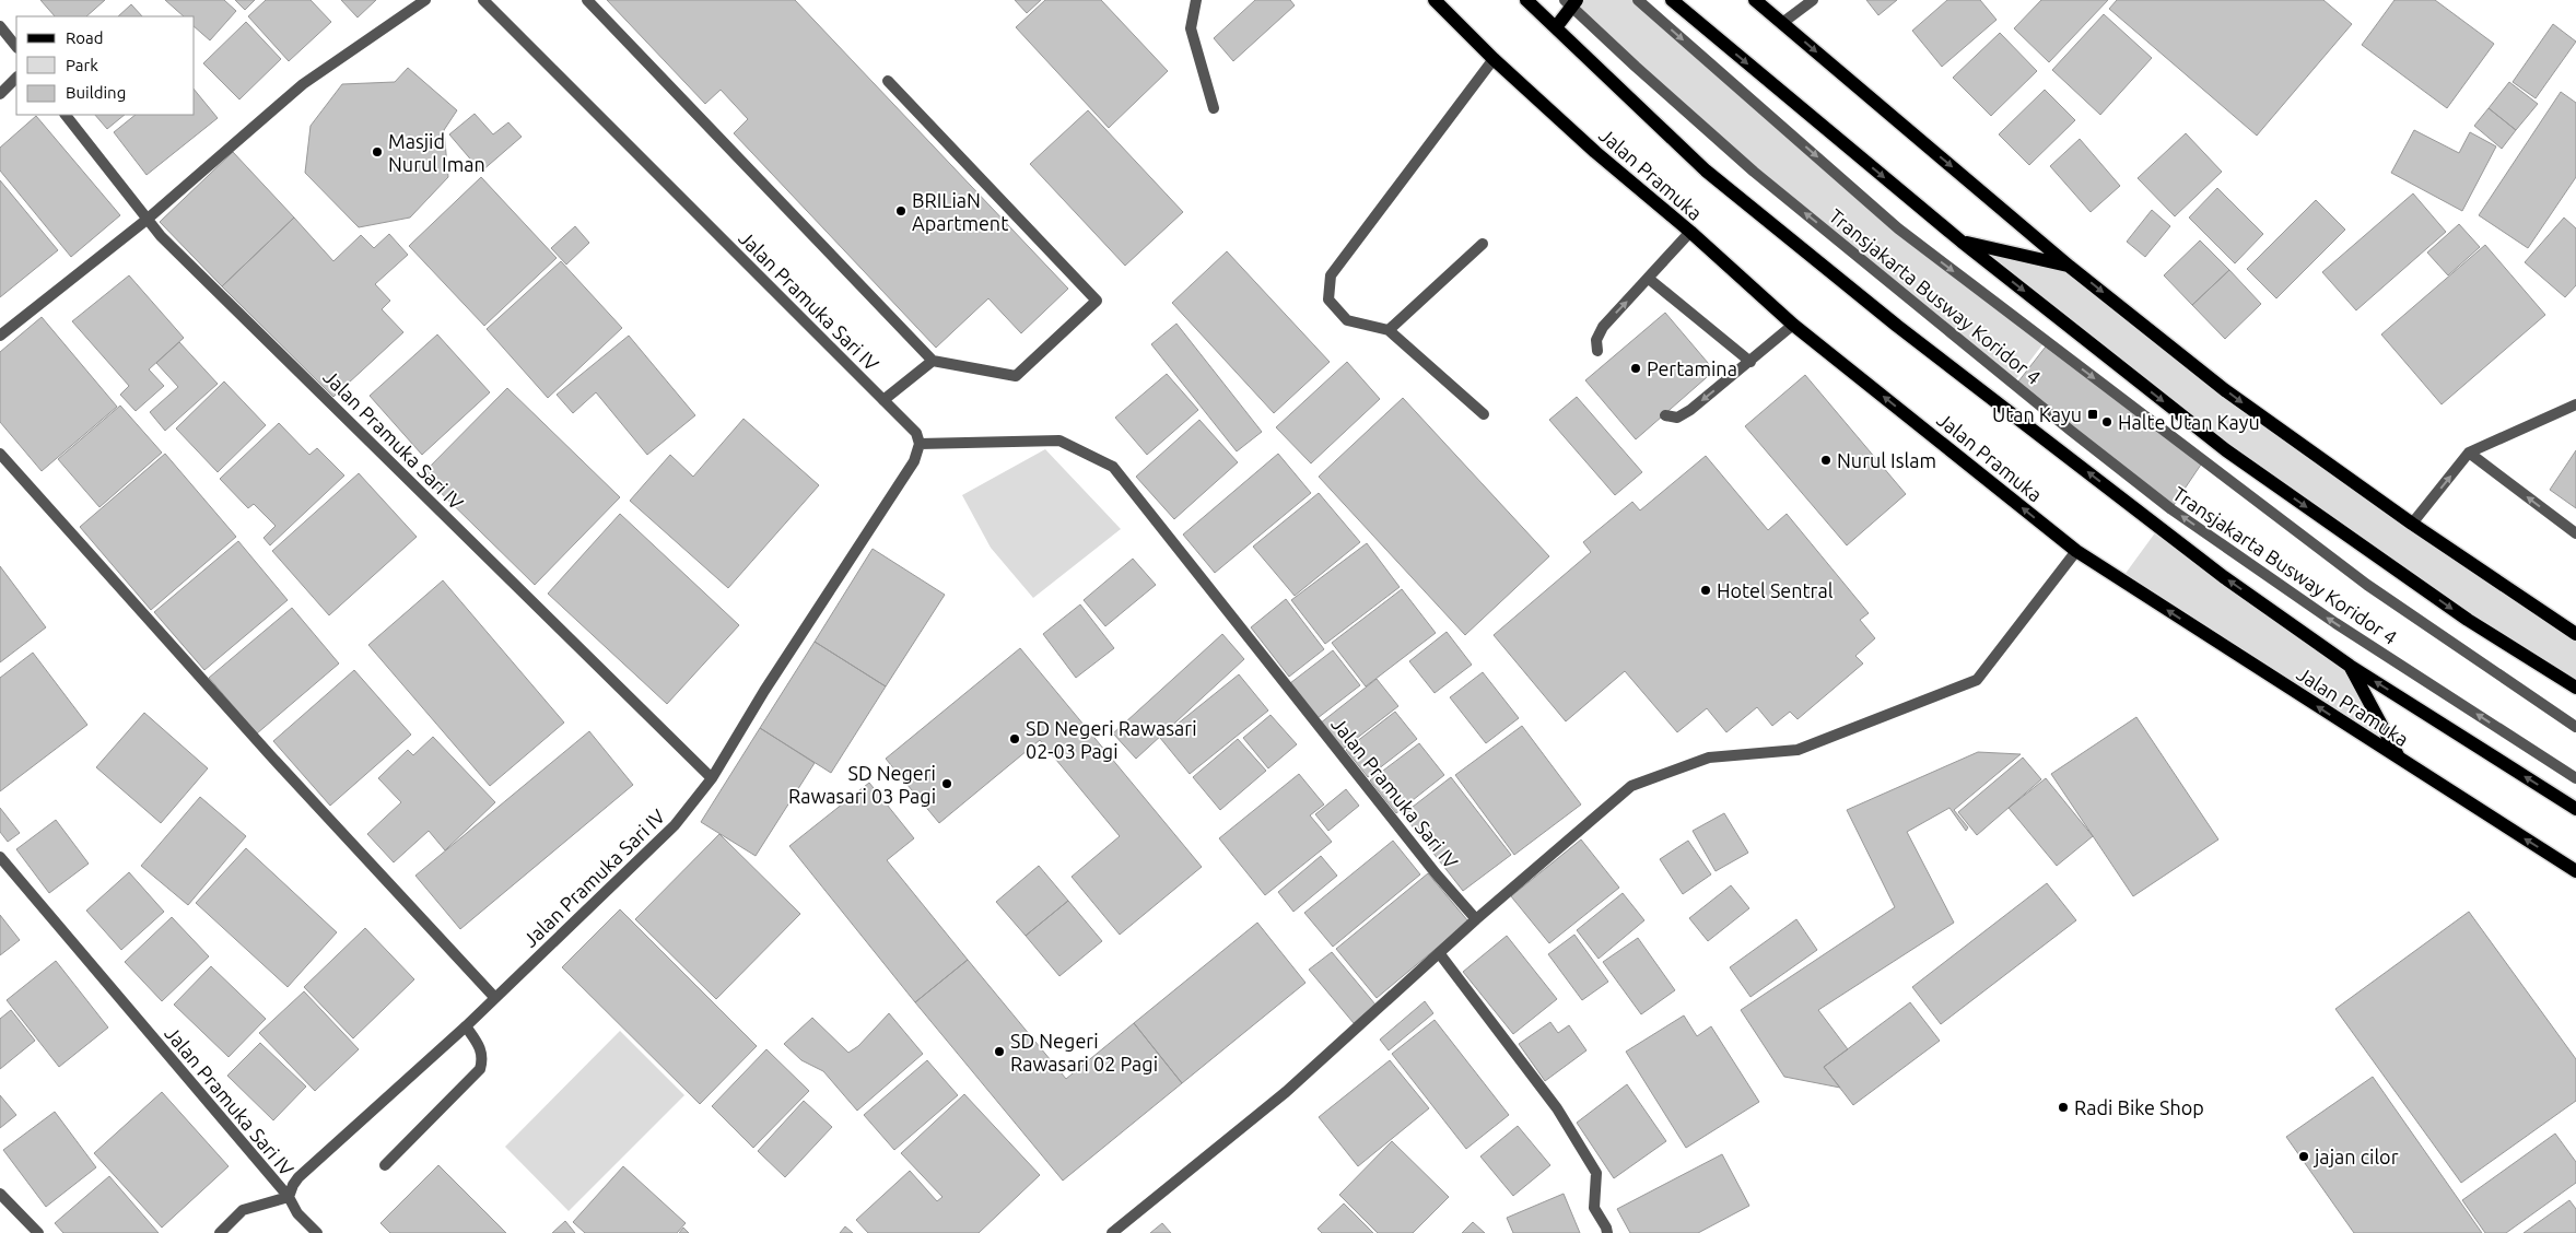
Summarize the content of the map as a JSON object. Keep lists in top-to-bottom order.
{
  "streets": {
    "main road": ["Jalan Pramuka"],
    "street": ["Transjakarta Busway Koridor 4", "Jalan Pramuka Sari IV"]
  },
  "places": {
    "other": [
      "Masjid Nurul Iman",
      "BRILiaN Apartment",
      "Pertamina",
      "Halte Utan Kayu",
      "Nurul Islam",
      "Hotel Sentral",
      "SD Negeri Rawasari 02-03 Pagi",
      "SD Negeri Rawasari 03 Pagi",
      "SD Negeri Rawasari 02 Pagi",
      "Radi Bike Shop",
      "jajan cilor"
    ],
    "transit": ["Utan Kayu"]
  },
  "legend": ["Road", "Park", "Building"]
}
